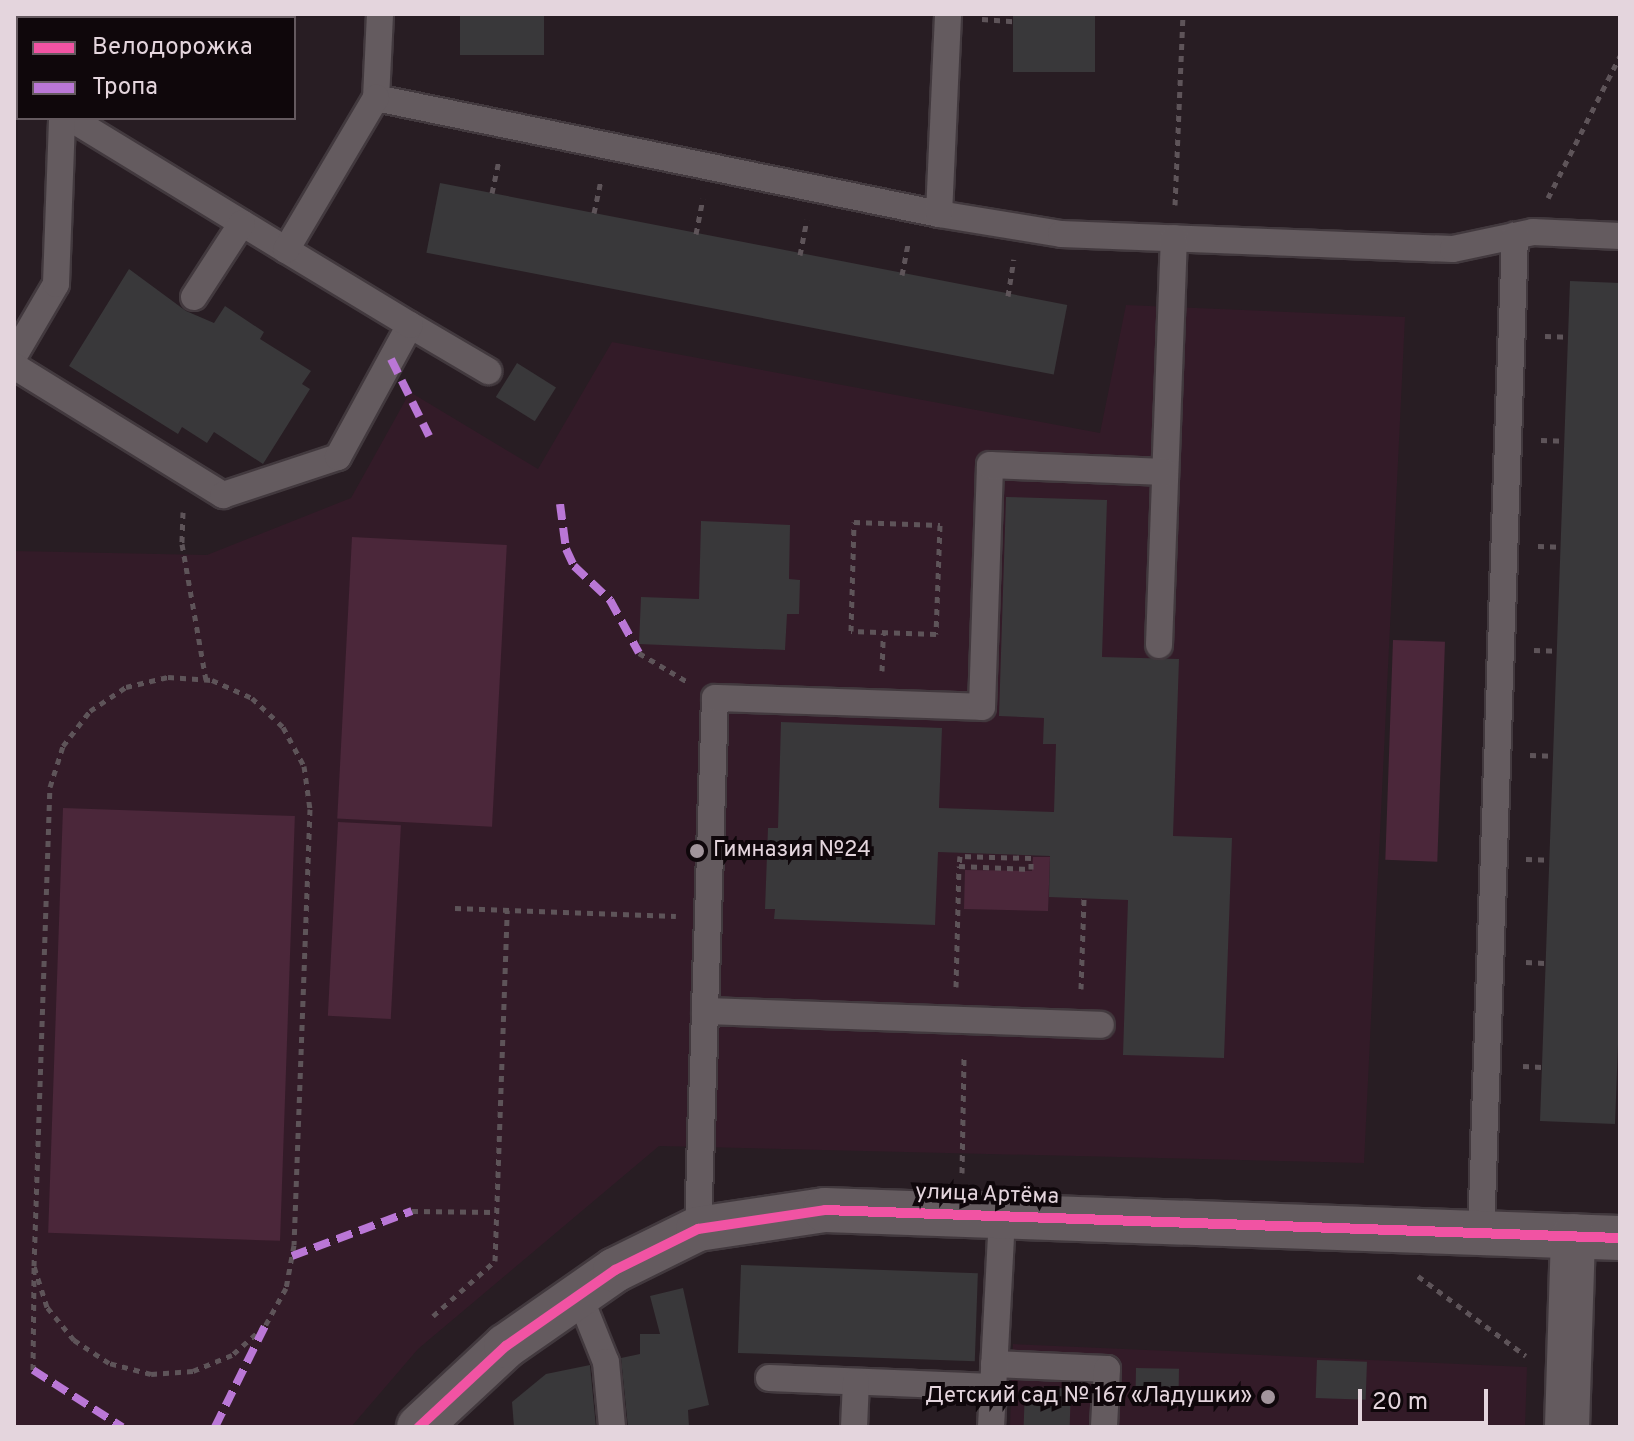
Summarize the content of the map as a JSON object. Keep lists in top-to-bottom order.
{
  "streets": {
    "street": ["улица Артёма"]
  },
  "places": ["Гимназия №24", "Детский сад № 167 «Ладушки»"],
  "legend": ["Велодорожка", "Тропа"],
  "scale_bar": "20 m"
}
